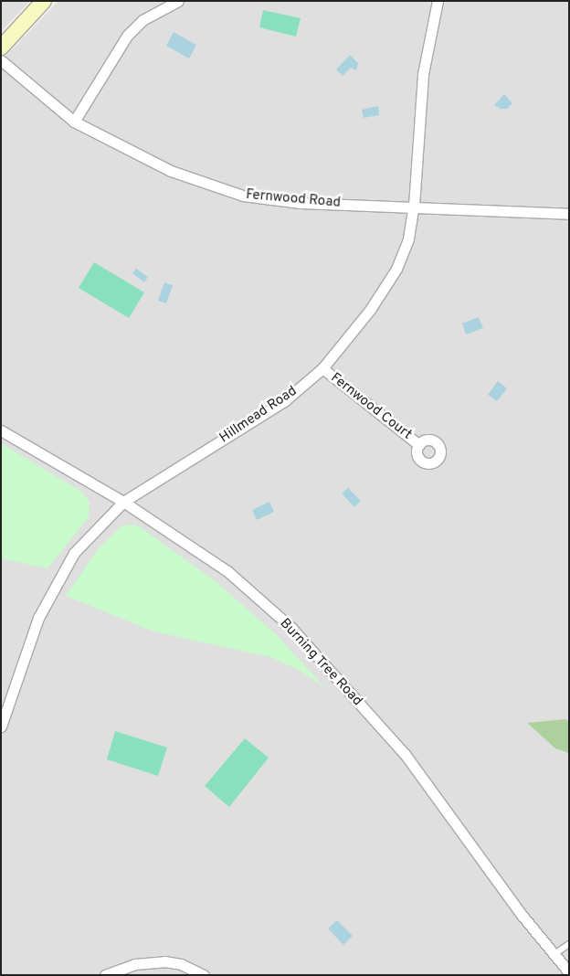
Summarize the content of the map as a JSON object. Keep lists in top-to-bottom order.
{
  "streets": {
    "street": [
      "Fernwood Road",
      "Fernwood Court",
      "Hillmead Road",
      "Burning Tree Road"
    ]
  },
  "crossings": [
    ["Fernwood Road", "Hillmead Road"],
    ["Fernwood Court", "Hillmead Road"],
    ["Hillmead Road", "Burning Tree Road"]
  ]
}
